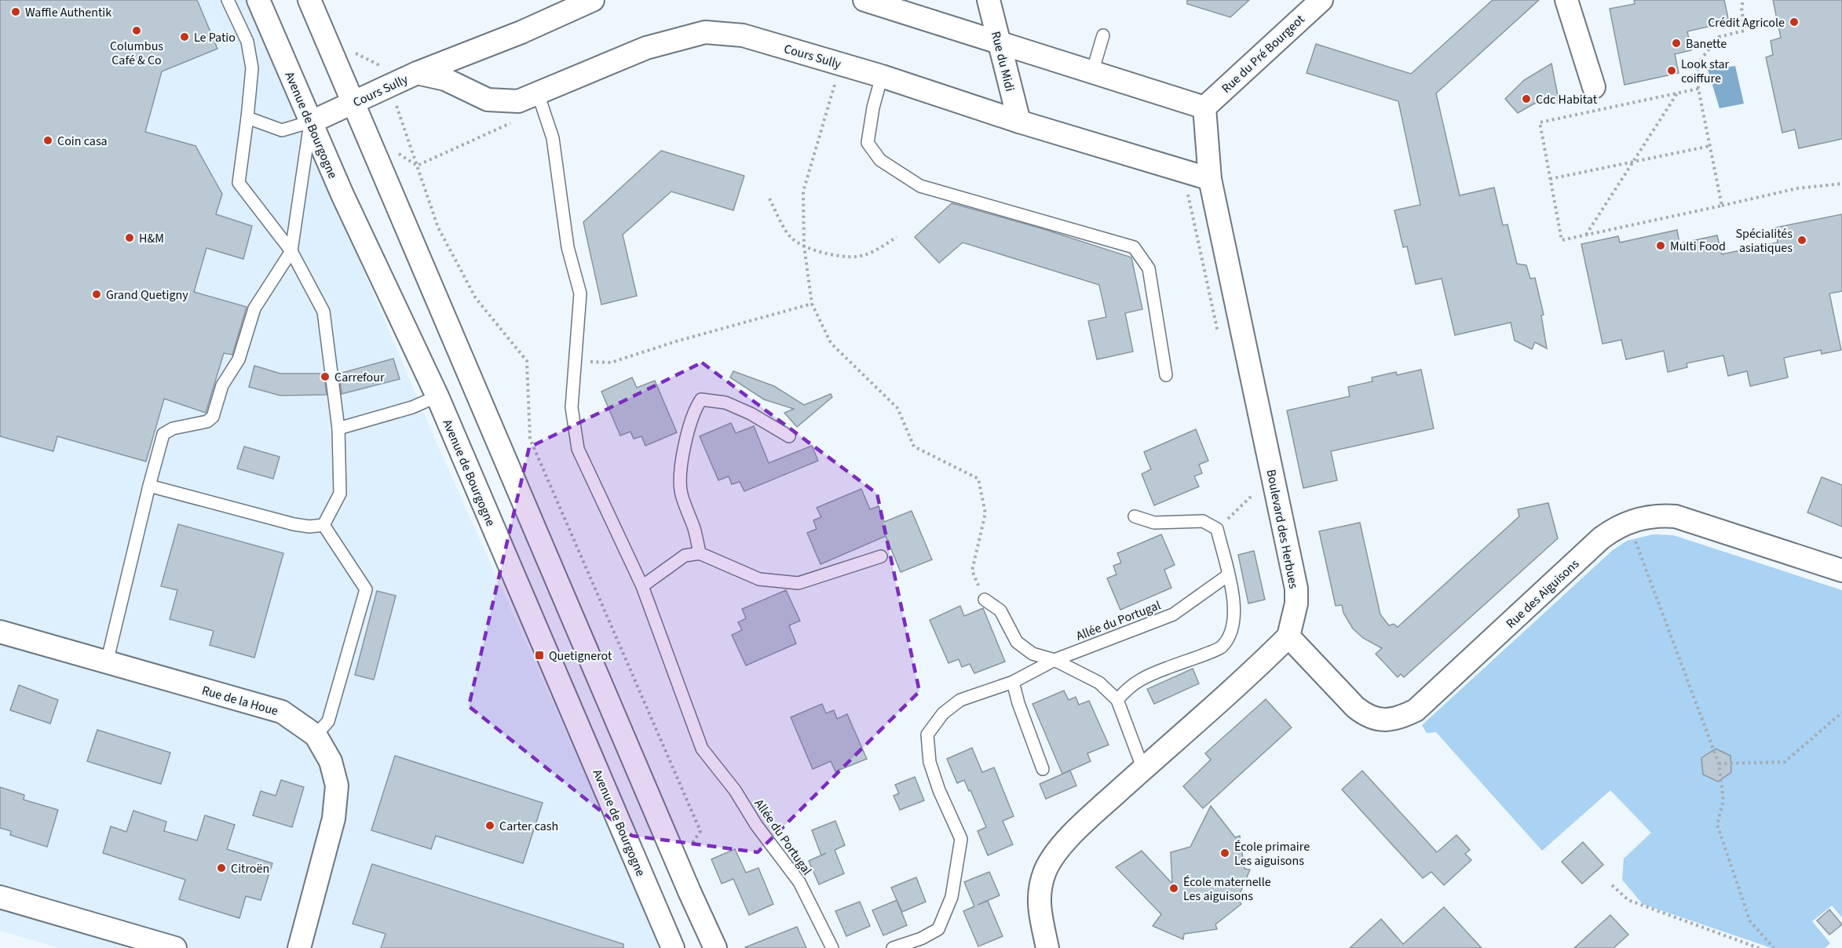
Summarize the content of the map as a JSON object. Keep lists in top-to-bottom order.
{
  "streets": {
    "street": [
      "Rue du Pré Bourgeot",
      "Cours Sully",
      "Rue du Midi",
      "Avenue de Bourgogne",
      "Boulevard des Herbues",
      "Rue des Aiguisons",
      "Rue de la Houe"
    ],
    "lane": ["Allée du Portugal"]
  },
  "crossings": [
    ["Rue du Pré Bourgeot", "Boulevard des Herbues"],
    ["Cours Sully", "Rue du Midi"],
    ["Cours Sully", "Avenue de Bourgogne"],
    ["Cours Sully", "Boulevard des Herbues"],
    ["Cours Sully", "Allée du Portugal"],
    ["Boulevard des Herbues", "Rue des Aiguisons"]
  ],
  "places": {
    "other": [
      "Waffle Authentik",
      "Crédit Agricole",
      "Columbus Café & Co",
      "Le Patio",
      "Banette",
      "Look star coiffure",
      "Cdc Habitat",
      "Coin casa",
      "H&M",
      "Spécialités asiatiques",
      "Multi Food",
      "Grand Quetigny",
      "Carrefour",
      "Carter cash",
      "École primaire Les aiguisons",
      "Citroën",
      "École maternelle Les aiguisons"
    ],
    "transit": ["Quetignerot"]
  }
}
